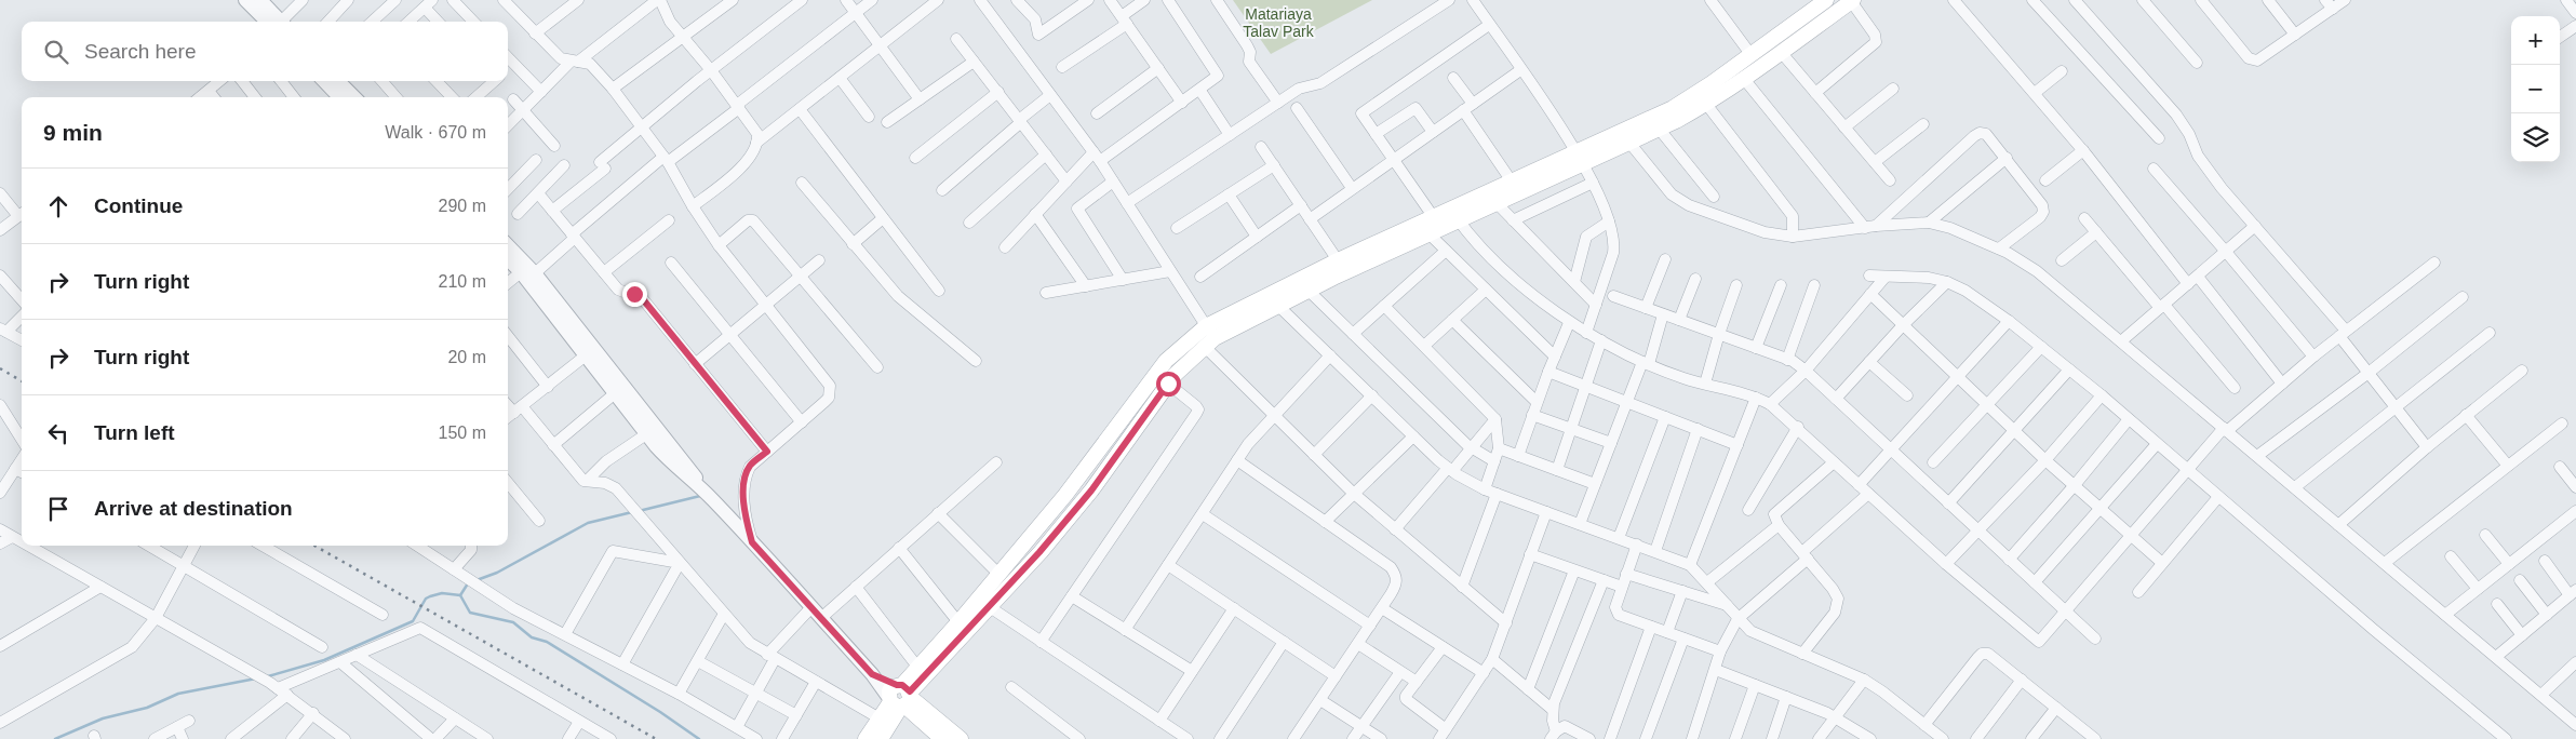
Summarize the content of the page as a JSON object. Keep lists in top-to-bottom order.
{
  "parks": ["Matariaya Talav Park"],
  "page": {
    "map_buttons": ["+", "−"],
    "search": "Search here",
    "heading": ["9 min", "Walk · 670 m"],
    "list": [
      ["Continue", "290 m"],
      ["Turn right", "210 m"],
      ["Turn right", "20 m"],
      ["Turn left", "150 m"],
      "Arrive at destination"
    ]
  }
}
